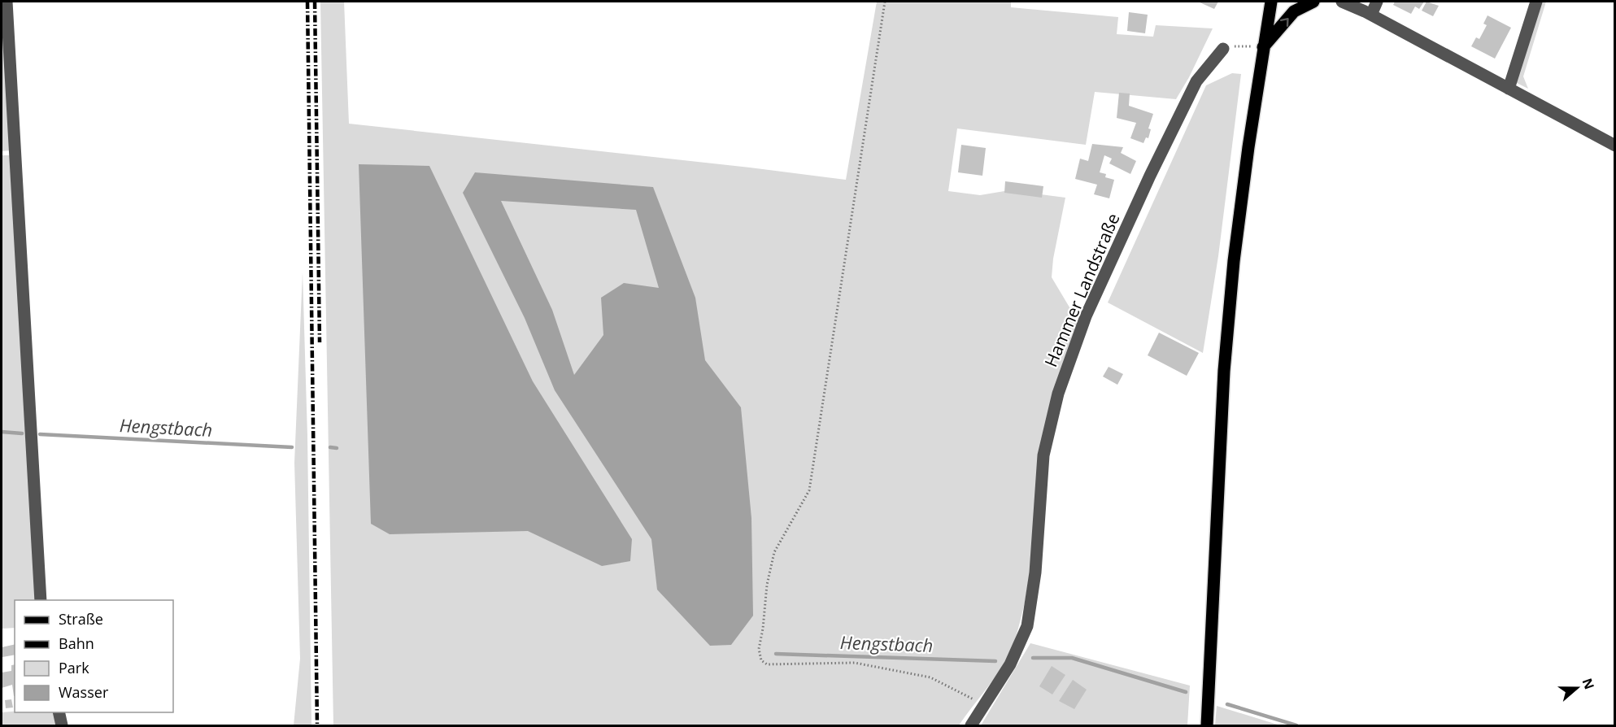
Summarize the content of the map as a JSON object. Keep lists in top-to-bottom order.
{
  "streets": {
    "street": ["Hammer Landstraße"]
  },
  "water": ["Hengstbach"],
  "legend": [
    "Straße",
    "Bahn",
    "Park",
    "Wasser"
  ],
  "north": "right"
}
